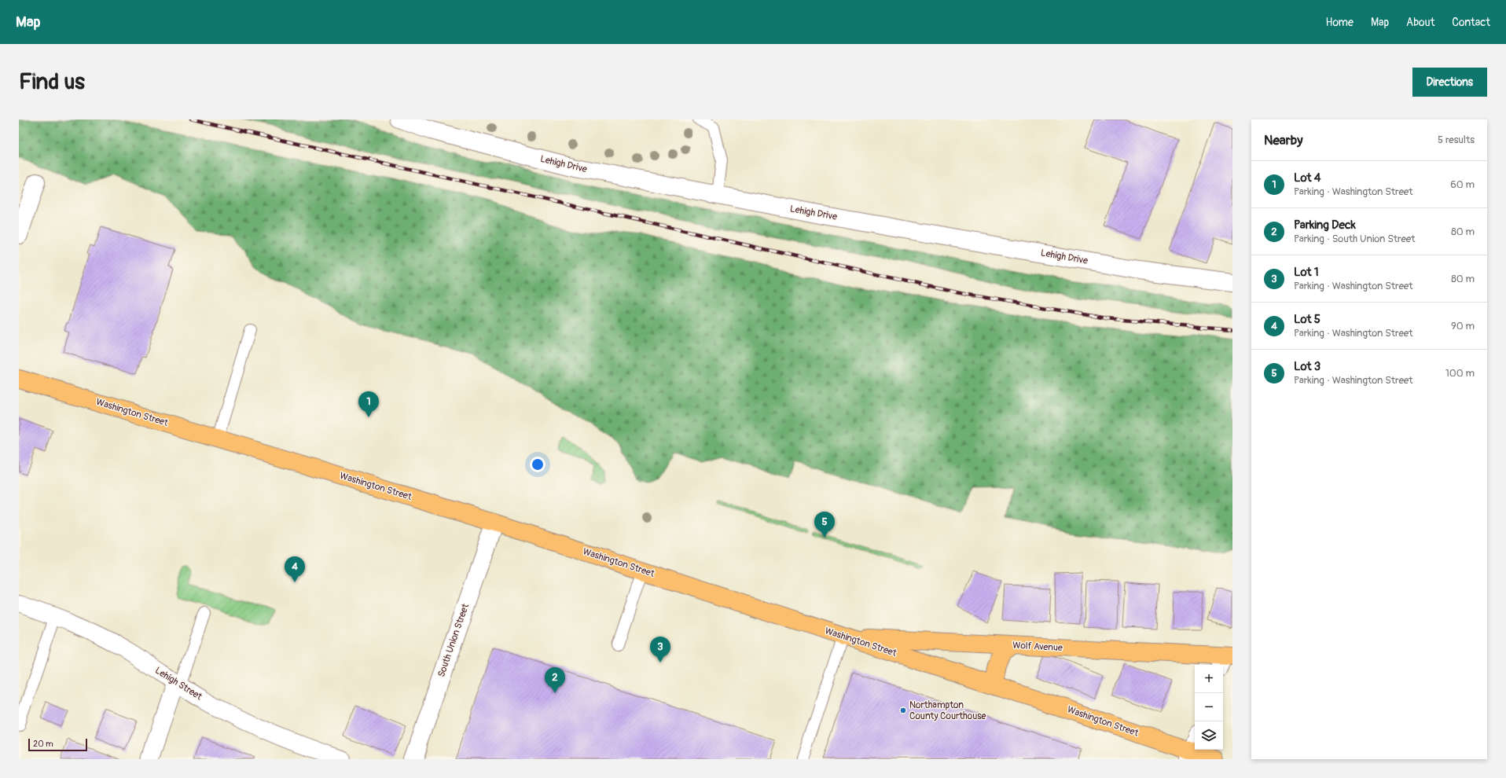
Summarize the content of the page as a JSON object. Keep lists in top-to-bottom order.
{
  "streets": {
    "main road": ["Washington Street", "Wolf Avenue"],
    "street": ["Lehigh Drive", "South Union Street", "Lehigh Street"]
  },
  "crossings": [
    ["Washington Street", "South Union Street"],
    ["Washington Street", "Wolf Avenue"]
  ],
  "places": ["Northampton County Courthouse"],
  "scale_bar": "20 m",
  "page": {
    "header": "Map",
    "nav": [
      "Home",
      "Map",
      "About",
      "Contact"
    ],
    "buttons": "Directions",
    "title": "Find us",
    "heading": ["Nearby", "5 results"],
    "list": [
      {
        "mark": "1",
        "name": "Lot 4",
        "note": "Parking · Washington Street",
        "value": "60 m"
      },
      {
        "mark": "2",
        "name": "Parking Deck",
        "note": "Parking · South Union Street",
        "value": "80 m"
      },
      {
        "mark": "3",
        "name": "Lot 1",
        "note": "Parking · Washington Street",
        "value": "80 m"
      },
      {
        "mark": "4",
        "name": "Lot 5",
        "note": "Parking · Washington Street",
        "value": "90 m"
      },
      {
        "mark": "5",
        "name": "Lot 3",
        "note": "Parking · Washington Street",
        "value": "100 m"
      }
    ],
    "pins": [
      "1",
      "5",
      "4",
      "3",
      "2"
    ],
    "map_buttons": ["+", "−"],
    "scale": "20 m"
  }
}
